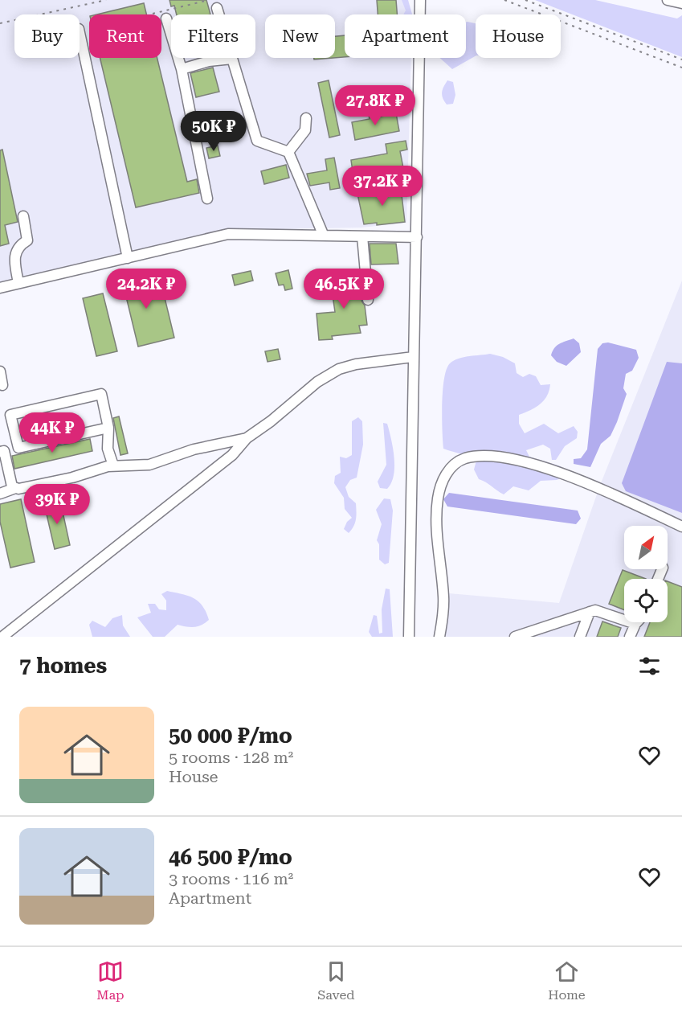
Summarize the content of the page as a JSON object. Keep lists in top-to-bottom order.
{
  "north": "top right",
  "page": {
    "chip": [
      "Buy",
      "Rent",
      "Filters",
      "New",
      "Apartment",
      "House"
    ],
    "price": [
      "27.8K ₽",
      "50K ₽",
      "37.2K ₽",
      "24.2K ₽",
      "46.5K ₽",
      "44K ₽",
      "39K ₽"
    ],
    "heading": "7 homes",
    "list": [
      {
        "name": "50 000 ₽/mo",
        "note": "5 rooms · 128 m² · House"
      },
      {
        "name": "46 500 ₽/mo",
        "note": "3 rooms · 116 m² · Apartment"
      }
    ],
    "tabs": ["Map", "Saved", "Home"]
  }
}
